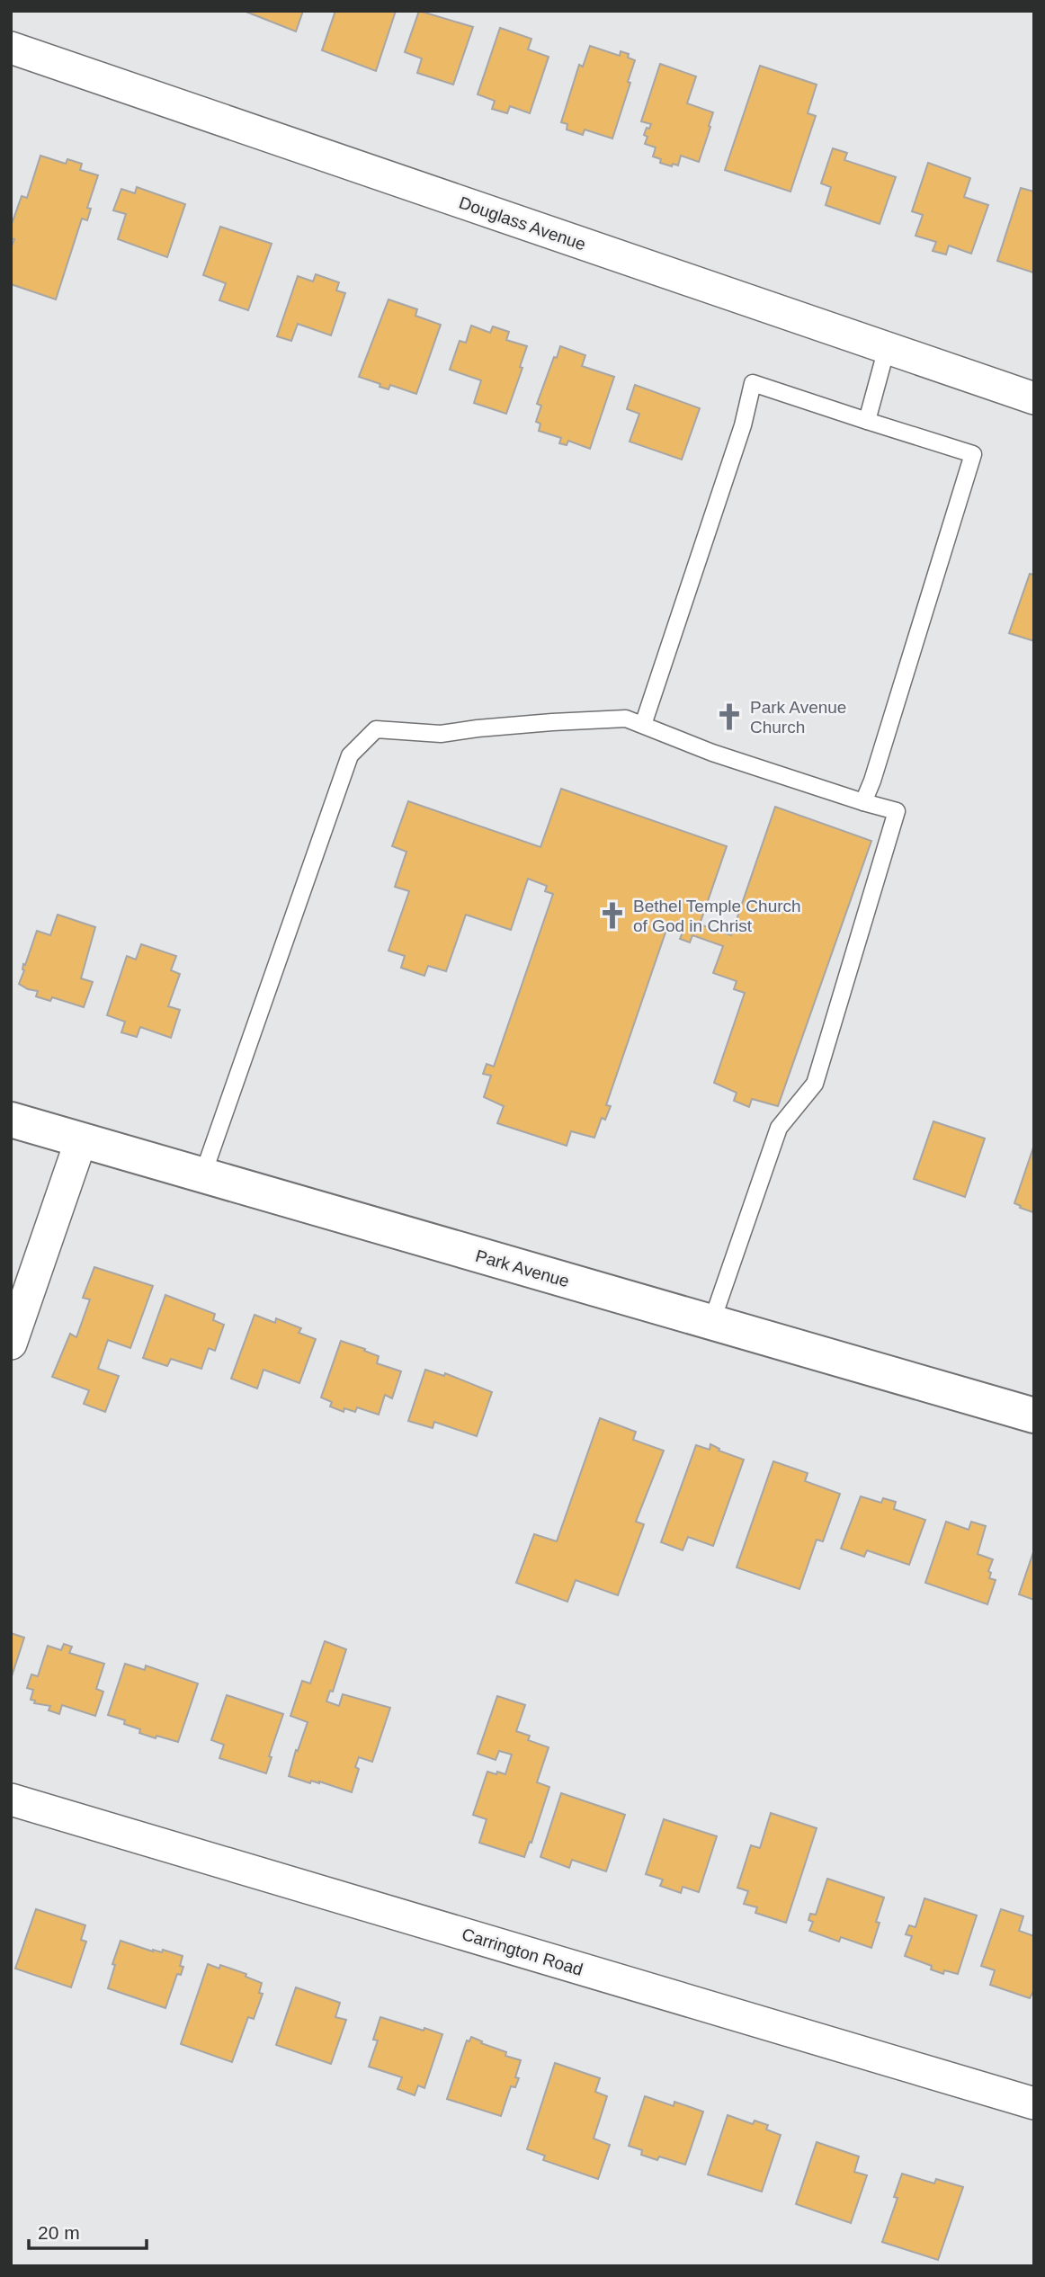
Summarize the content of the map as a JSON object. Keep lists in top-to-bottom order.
{
  "streets": {
    "main road": ["Park Avenue"],
    "street": ["Douglass Avenue", "Carrington Road"]
  },
  "places": {
    "church": ["Park Avenue Church", "Bethel Temple Church of God in Christ"]
  },
  "scale_bar": "20 m"
}
